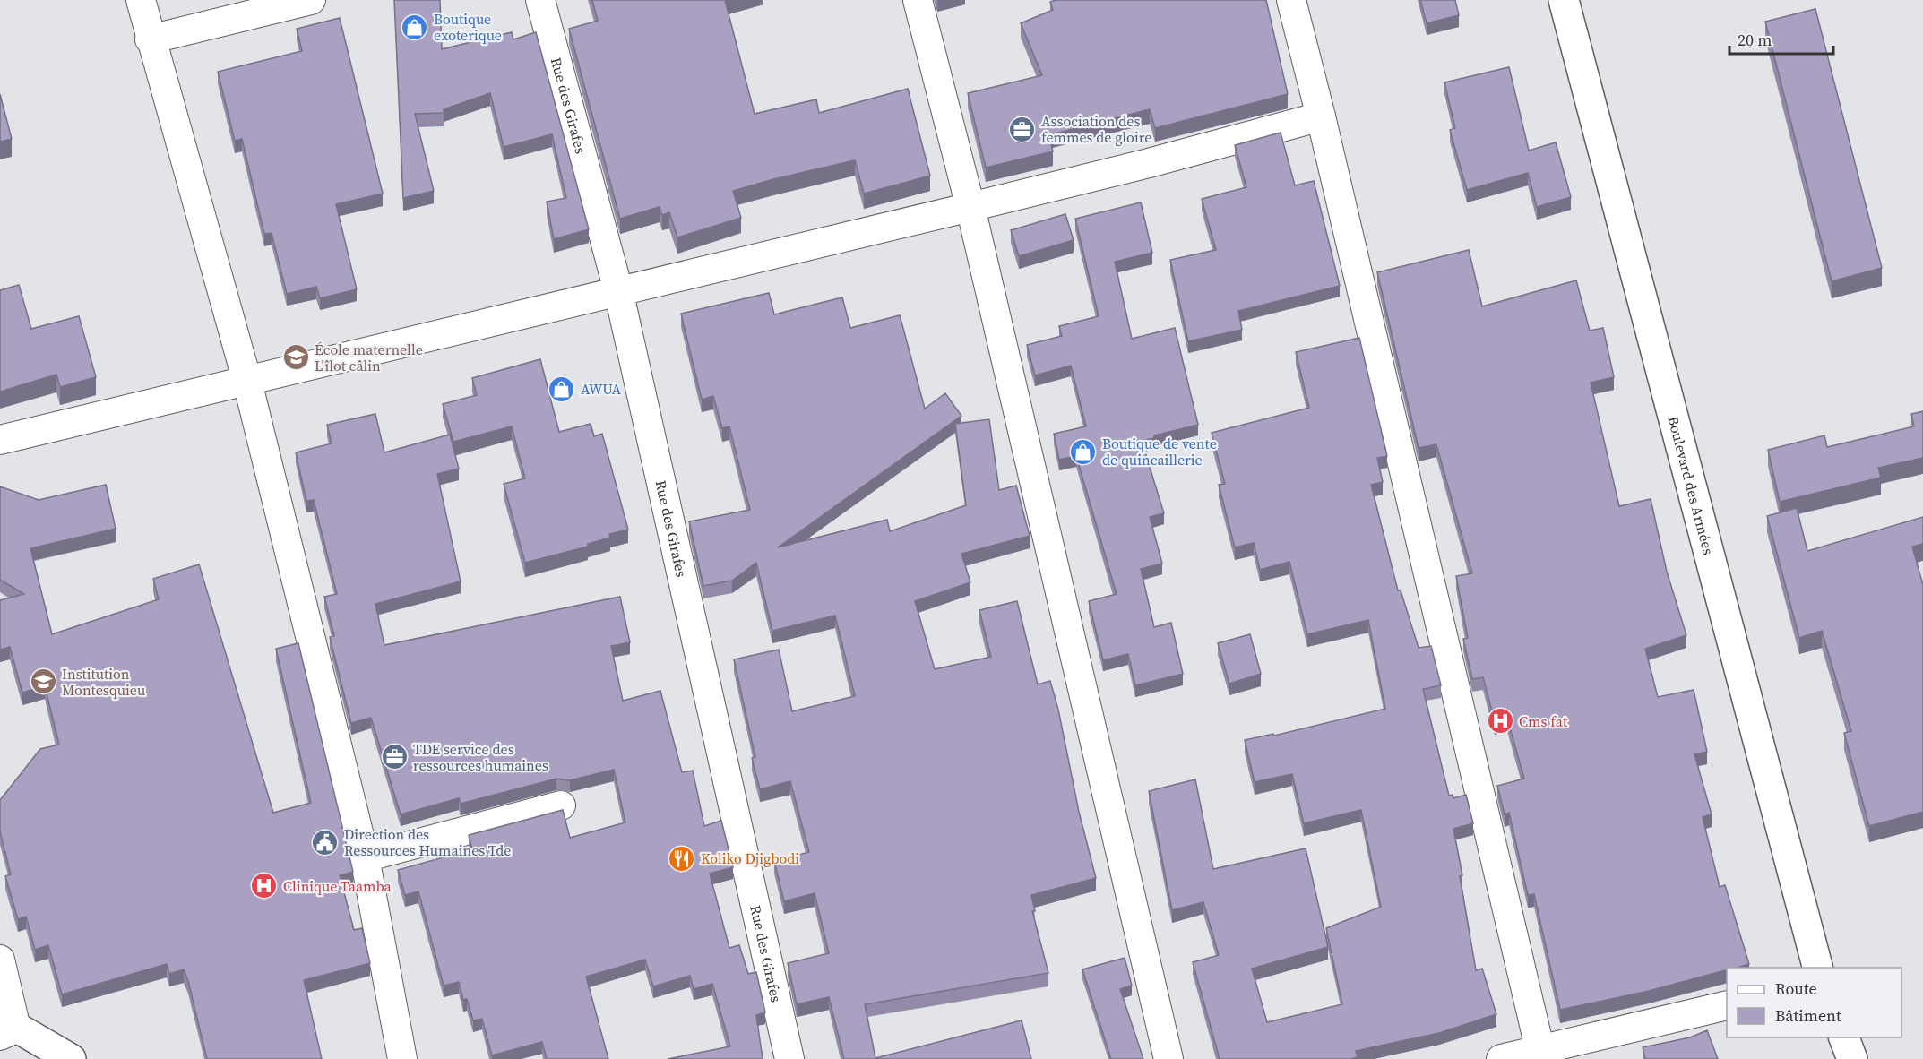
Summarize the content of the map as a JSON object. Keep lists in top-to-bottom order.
{
  "streets": {
    "street": ["Rue des Girafes", "Boulevard des Armées"]
  },
  "places": {
    "shop": ["Boutique exoterique", "AWUA", "Boutique de vente de quincaillerie"],
    "office": ["Association des femmes de gloire", "TDE service des ressources humaines"],
    "school or university": ["École maternelle L'îlot câlin", "Institution Montesquieu"],
    "hospital": ["Cms fat", "Clinique Taamba"],
    "public building": ["Direction des Ressources Humaines Tde"],
    "restaurant": ["Koliko Djigbodi"]
  },
  "legend": ["Route", "Bâtiment"],
  "scale_bar": "20 m"
}
